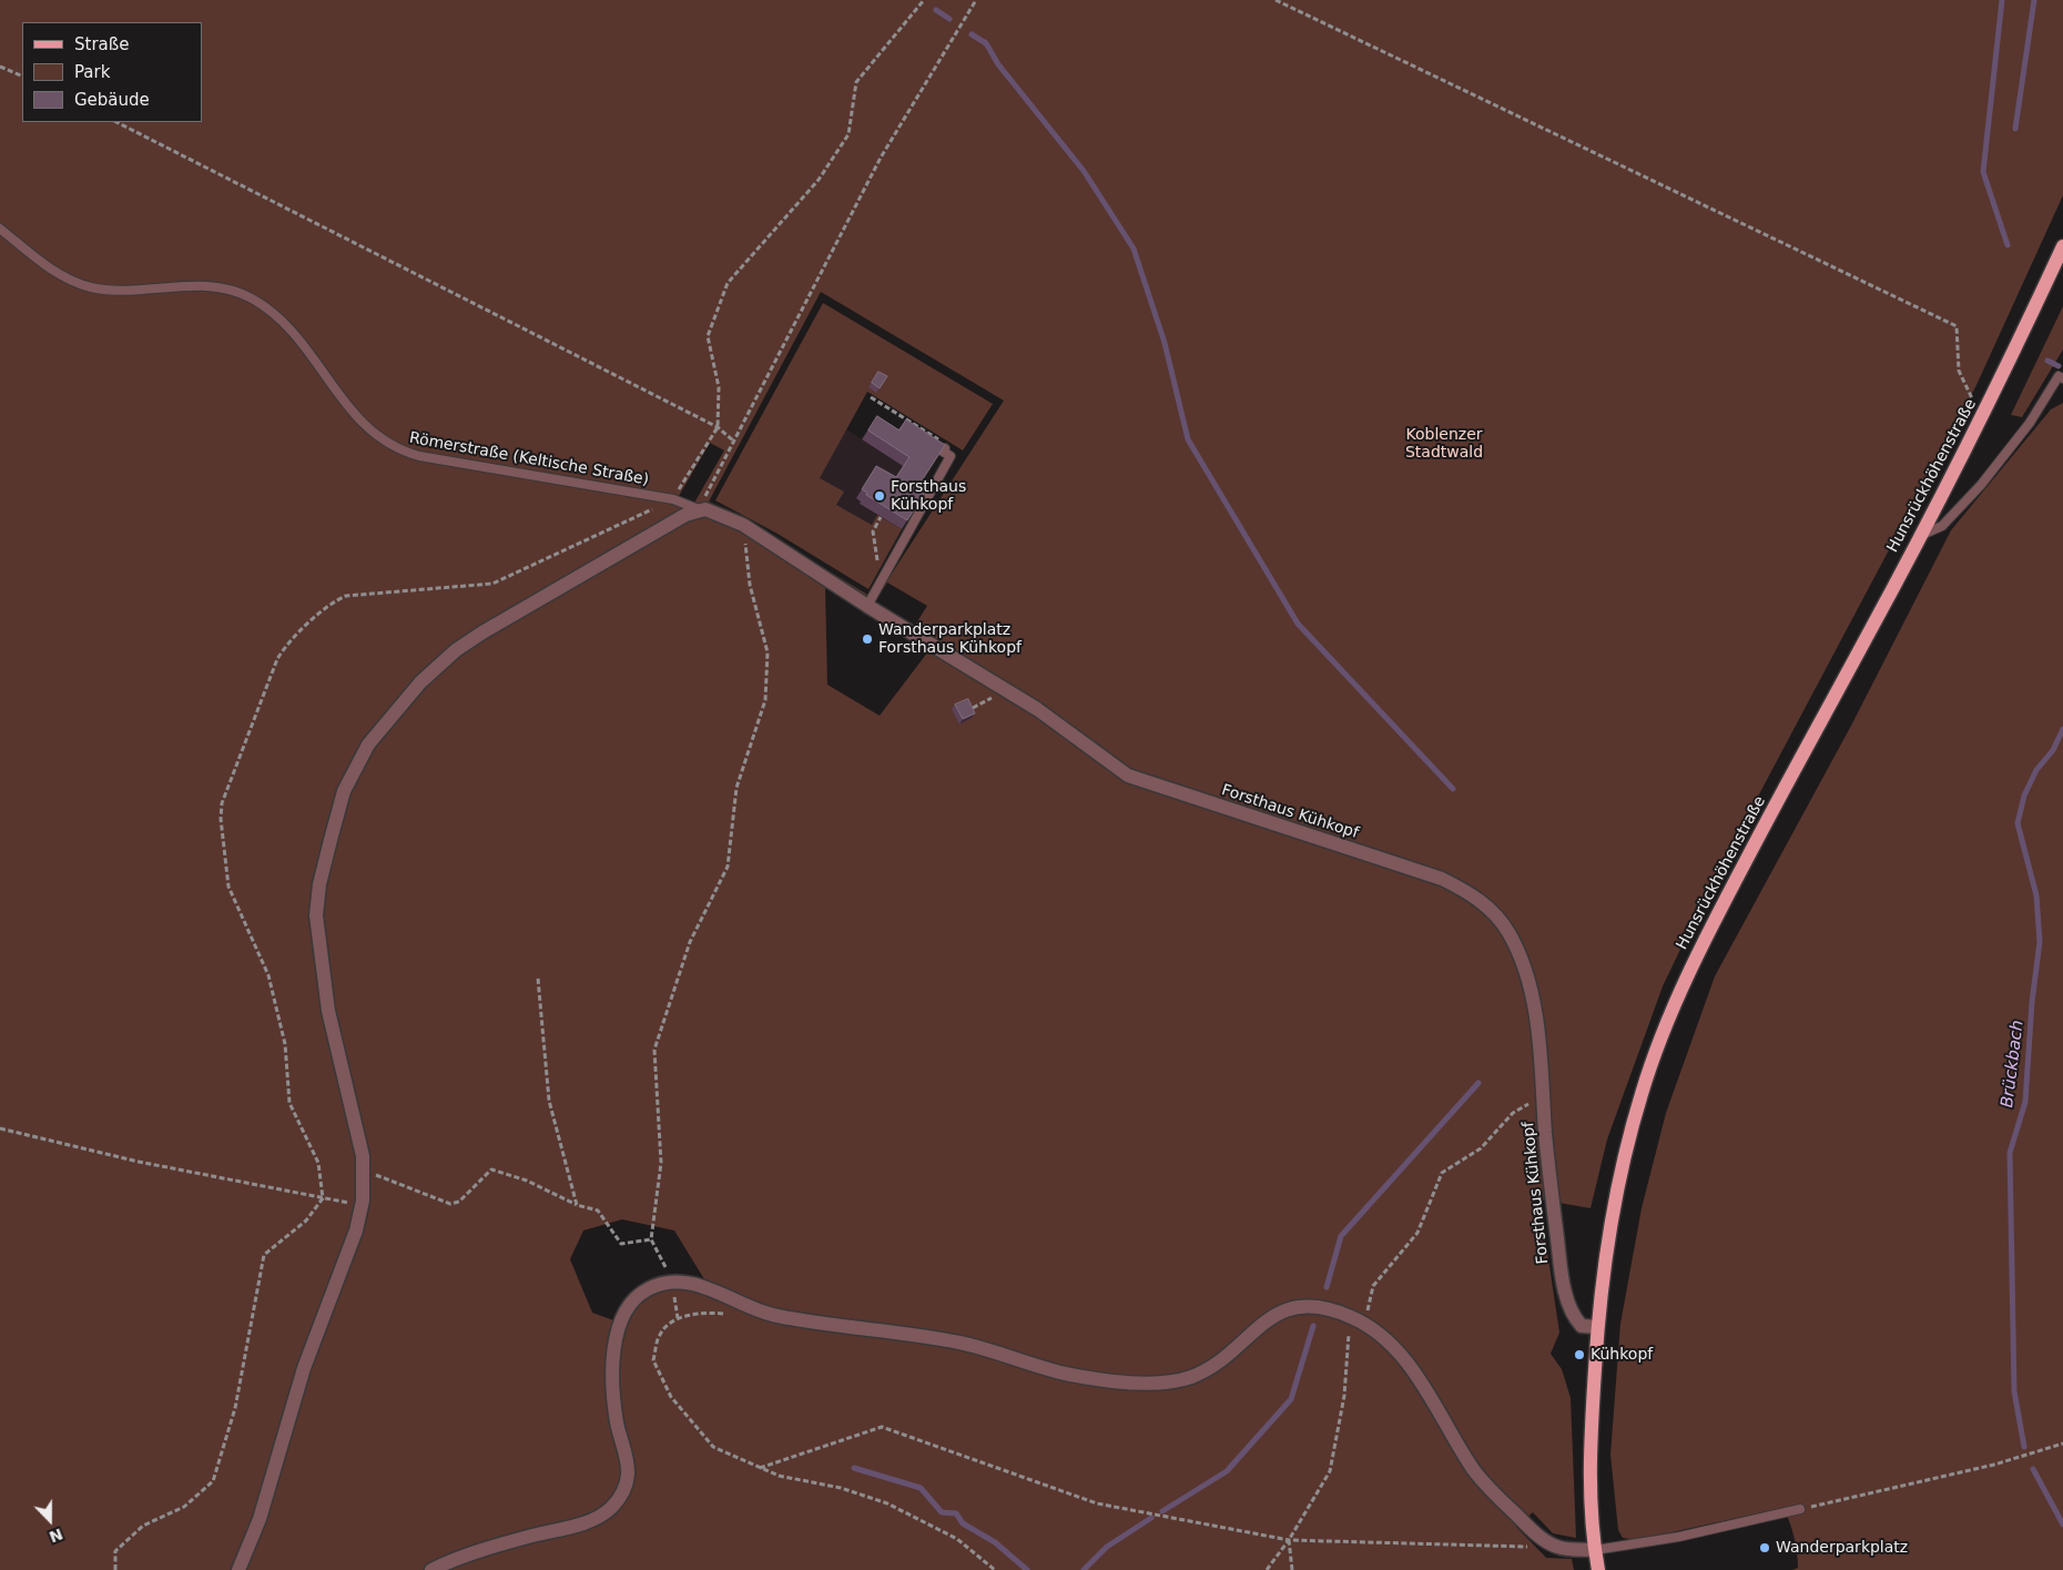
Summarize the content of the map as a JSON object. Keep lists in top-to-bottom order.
{
  "streets": {
    "main road": ["Hunsrückhöhenstraße"],
    "street": ["Forsthaus Kühkopf"],
    "lane": ["Römerstraße (Keltische Straße)"]
  },
  "crossings": [
    ["Römerstraße (Keltische Straße)", "Forsthaus Kühkopf"],
    ["Hunsrückhöhenstraße", "Forsthaus Kühkopf"]
  ],
  "water": ["Brückbach"],
  "parks": ["Koblenzer Stadtwald"],
  "places": [
    "Forsthaus Kühkopf",
    "Wanderparkplatz Forsthaus Kühkopf",
    "Kühkopf",
    "Wanderparkplatz"
  ],
  "legend": ["Straße", "Park", "Gebäude"],
  "north": "bottom"
}
